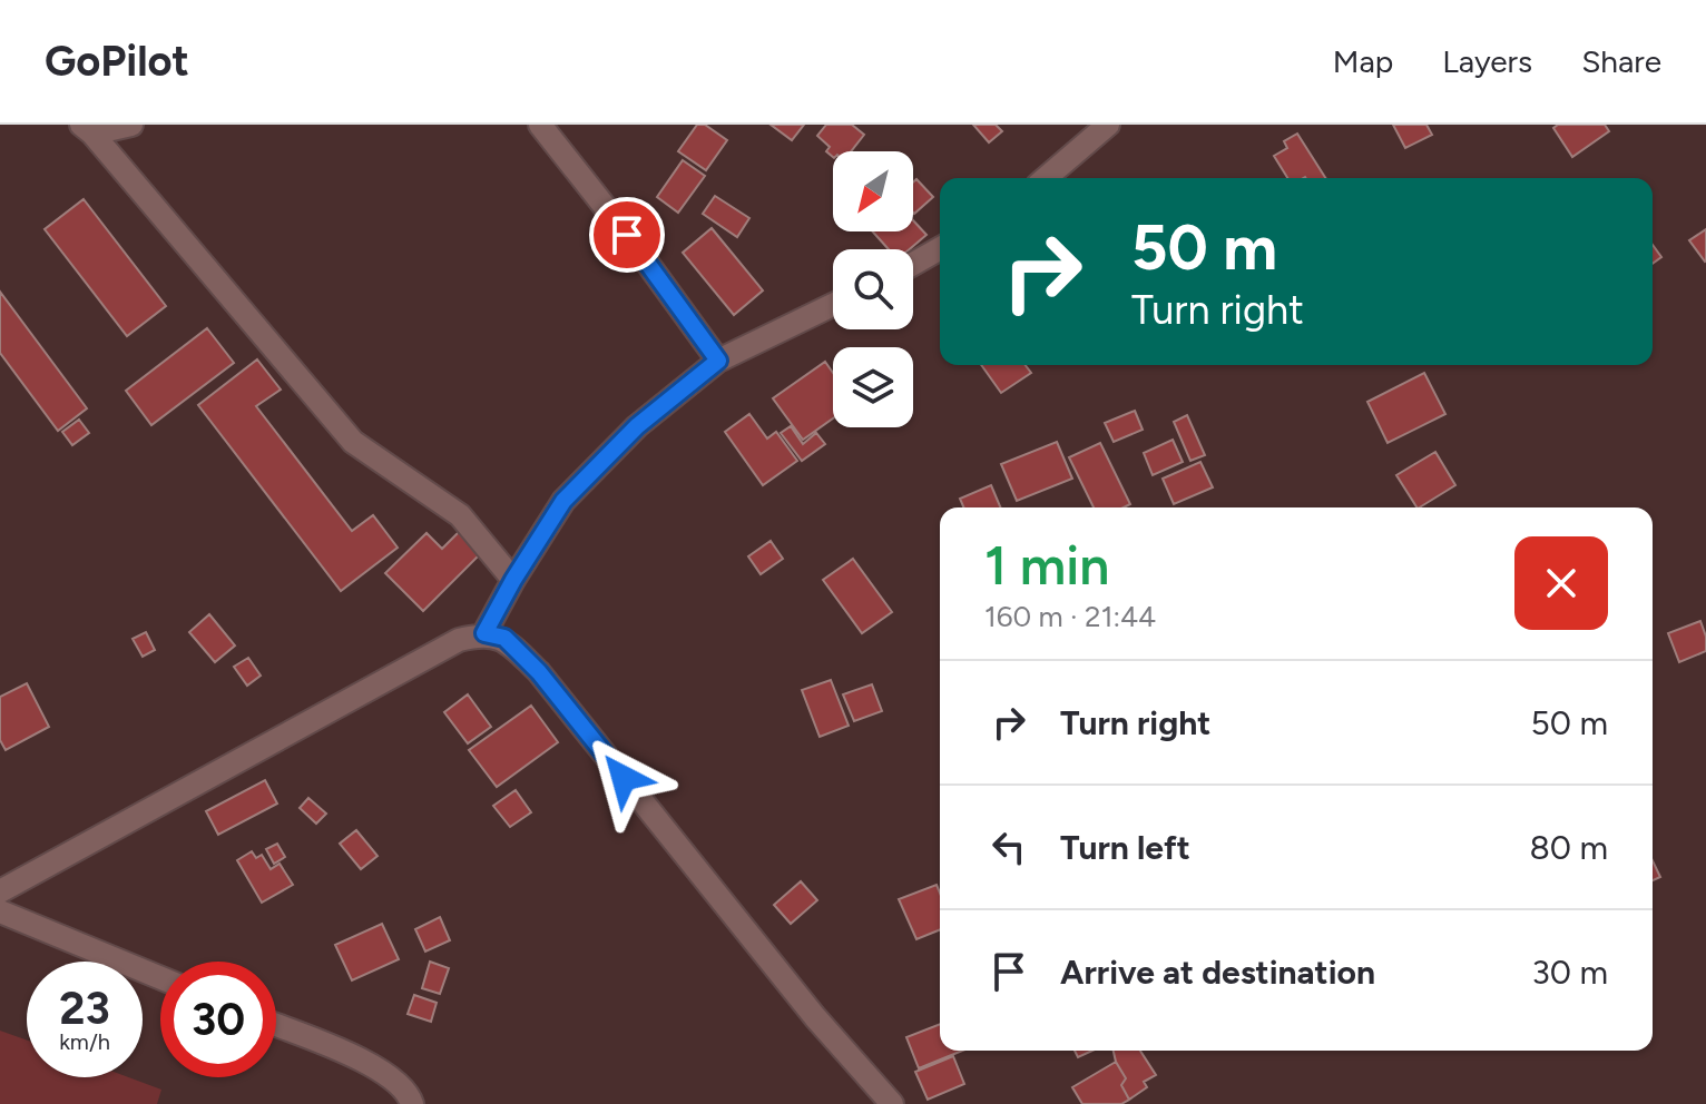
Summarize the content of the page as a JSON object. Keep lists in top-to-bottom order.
{
  "north": "bottom left",
  "page": {
    "header": "GoPilot",
    "nav": ["Map", "Layers", "Share"],
    "turn": ["50 m", "Turn right"],
    "heading": ["1 min", "160 m · 21:44"],
    "list": [
      {
        "name": "Turn right",
        "value": "50 m"
      },
      {
        "name": "Turn left",
        "value": "80 m"
      },
      {
        "name": "Arrive at destination",
        "value": "30 m"
      }
    ],
    "speed": "23 km/h",
    "limit": "30"
  }
}
